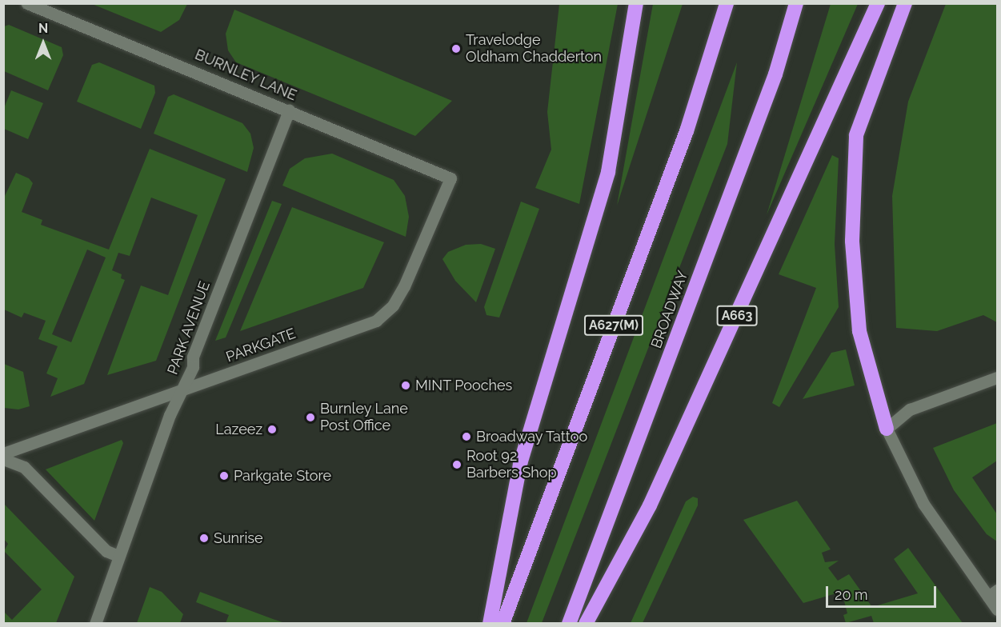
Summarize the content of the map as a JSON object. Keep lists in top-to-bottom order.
{
  "streets": {
    "highway": ["BROADWAY", "A663", "A627(M)"],
    "street": ["BURNLEY LANE", "PARK AVENUE", "PARKGATE"]
  },
  "crossings": [
    ["BURNLEY LANE", "PARK AVENUE"],
    ["BURNLEY LANE", "PARKGATE"],
    ["PARK AVENUE", "PARKGATE"]
  ],
  "places": [
    "Travelodge Oldham Chadderton",
    "MINT Pooches",
    "Burnley Lane Post Office",
    "Lazeez",
    "Broadway Tattoo",
    "Root 92 Barbers Shop",
    "Parkgate Store",
    "Sunrise"
  ],
  "scale_bar": "20 m",
  "north": "top"
}
